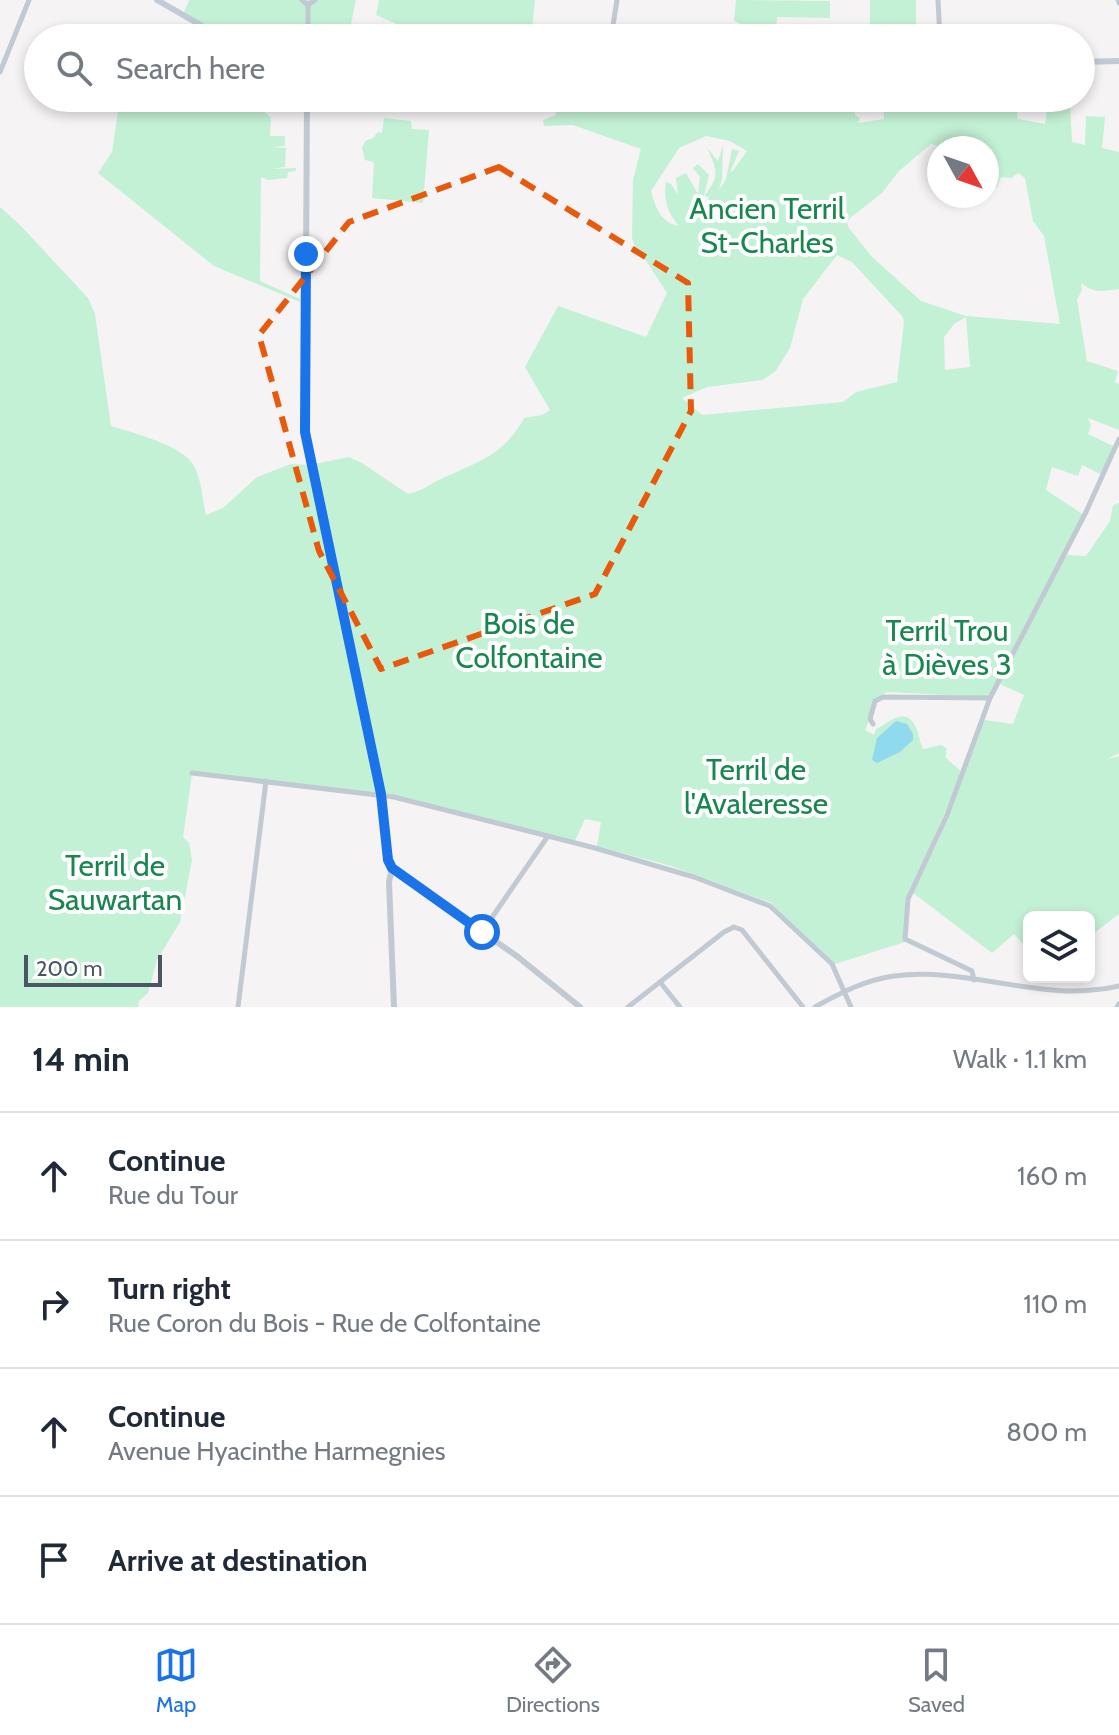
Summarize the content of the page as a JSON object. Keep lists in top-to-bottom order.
{
  "parks": [
    "Ancien Terril St-Charles",
    "Bois de Colfontaine",
    "Terril Trou à Dièves 3",
    "Terril de l'Avaleresse",
    "Terril de Sauwartan"
  ],
  "scale_bar": "200 m",
  "north": "bottom right",
  "page": {
    "search": "Search here",
    "scale": "200 m",
    "heading": ["14 min", "Walk · 1.1 km"],
    "list": [
      ["Continue", "Rue du Tour", "160 m"],
      ["Turn right", "Rue Coron du Bois - Rue de Colfontaine", "110 m"],
      ["Continue", "Avenue Hyacinthe Harmegnies", "800 m"],
      "Arrive at destination"
    ],
    "nav": ["Map", "Directions", "Saved"]
  }
}
